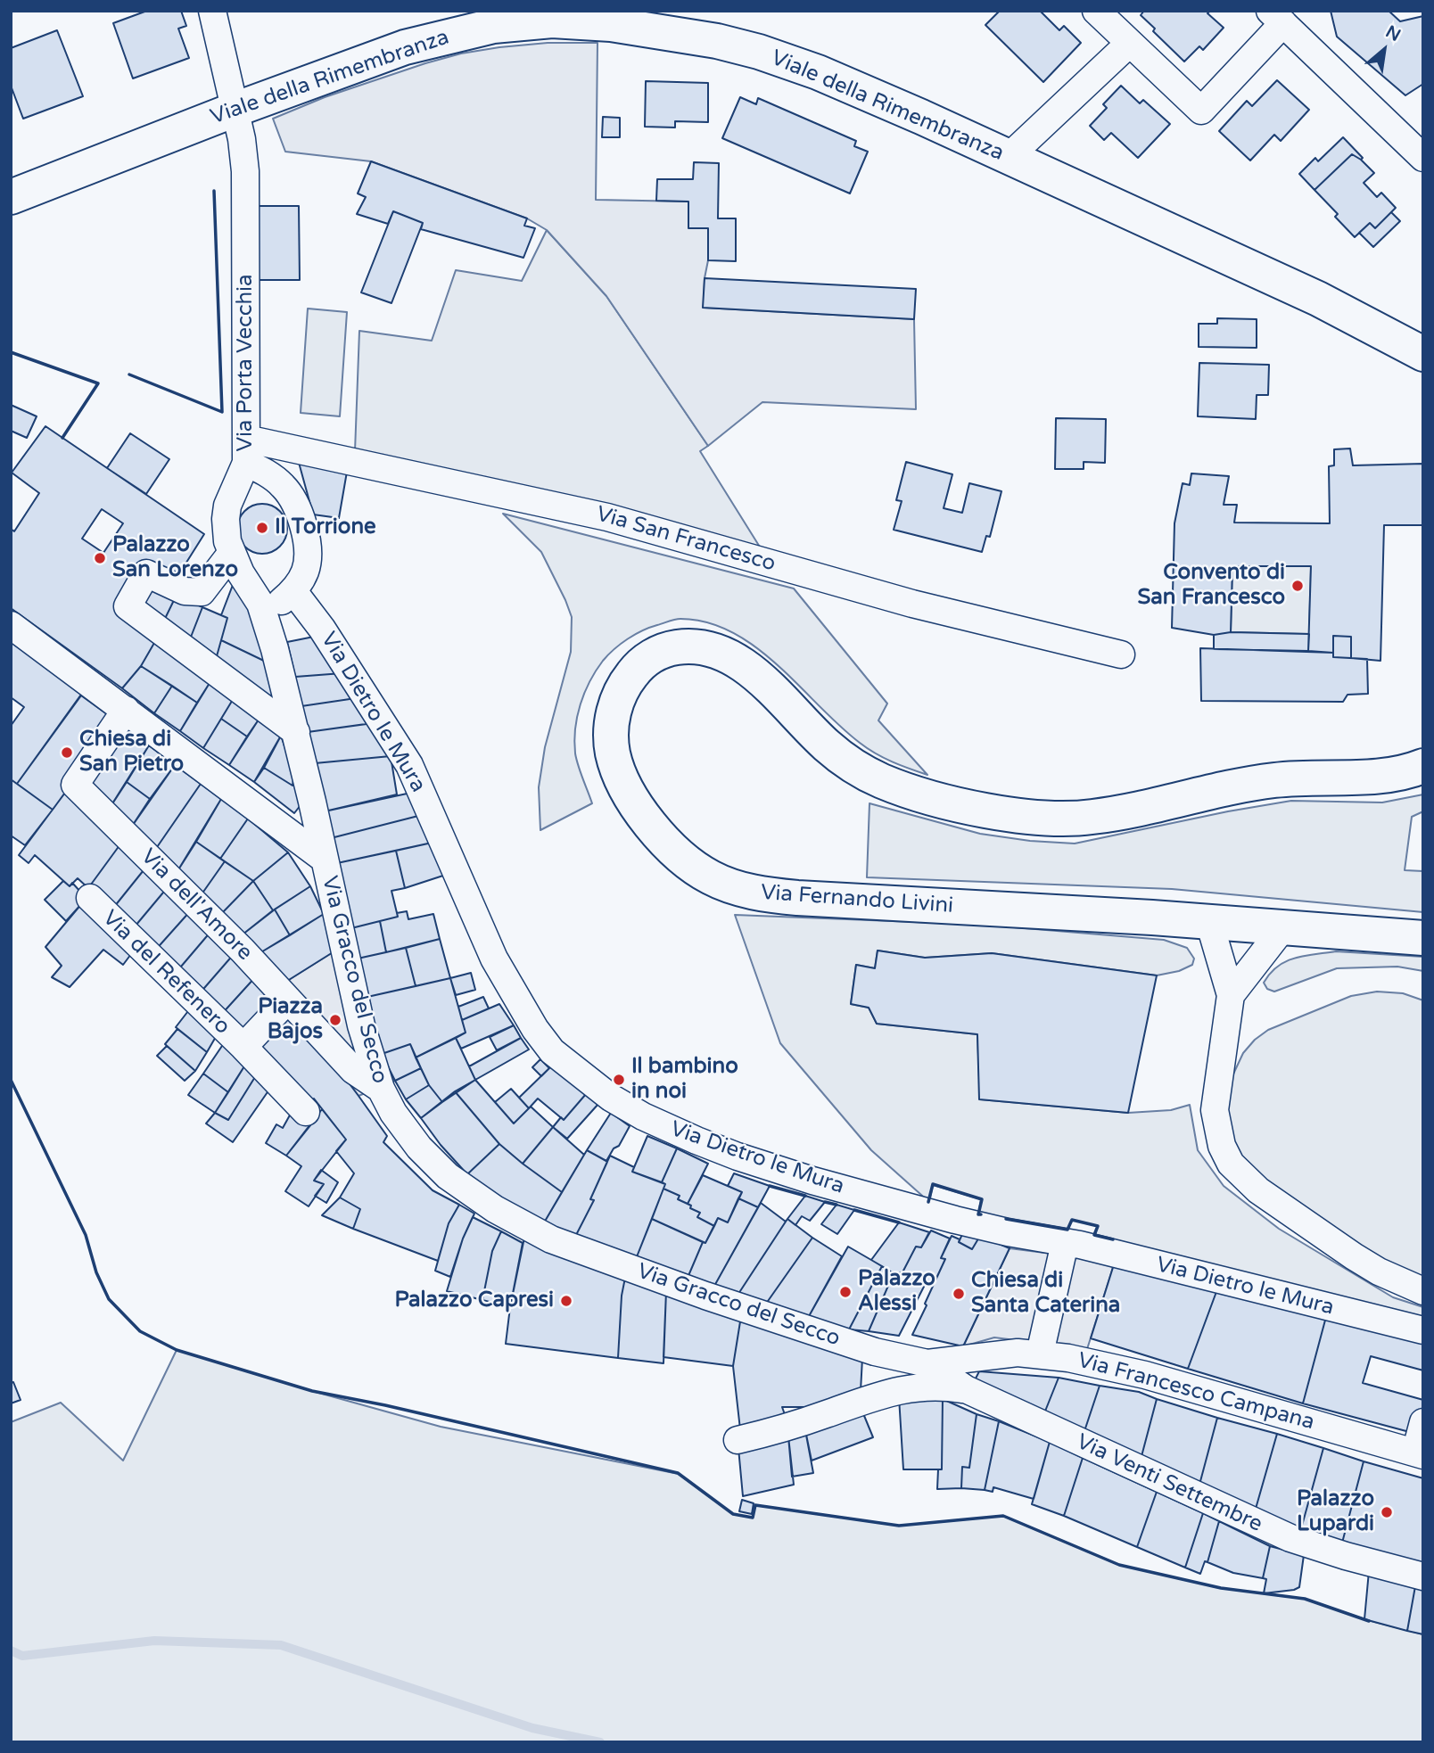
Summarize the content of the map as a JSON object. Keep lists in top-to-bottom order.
{
  "streets": {
    "main road": ["Viale della Rimembranza", "Via Fernando Livini"],
    "street": [
      "Via Porta Vecchia",
      "Via San Francesco",
      "Via Dietro le Mura",
      "Via dell'Amore",
      "Via del Refenero",
      "Via Gracco del Secco",
      "Via Francesco Campana",
      "Via Venti Settembre"
    ]
  },
  "crossings": [
    ["Viale della Rimembranza", "Via Porta Vecchia"],
    ["Via Porta Vecchia", "Via San Francesco"],
    ["Via Porta Vecchia", "Via Gracco del Secco"],
    ["Via dell'Amore", "Via del Refenero"],
    ["Via dell'Amore", "Via Gracco del Secco"],
    ["Via Gracco del Secco", "Via Francesco Campana"],
    ["Via Gracco del Secco", "Via Venti Settembre"],
    ["Via Francesco Campana", "Via Venti Settembre"]
  ],
  "places": [
    "Il Torrione",
    "Palazzo San Lorenzo",
    "Convento di San Francesco",
    "Chiesa di San Pietro",
    "Piazza Bajos",
    "Il bambino in noi",
    "Palazzo Alessi",
    "Chiesa di Santa Caterina",
    "Palazzo Capresi",
    "Palazzo Lupardi"
  ],
  "north": "top right"
}
